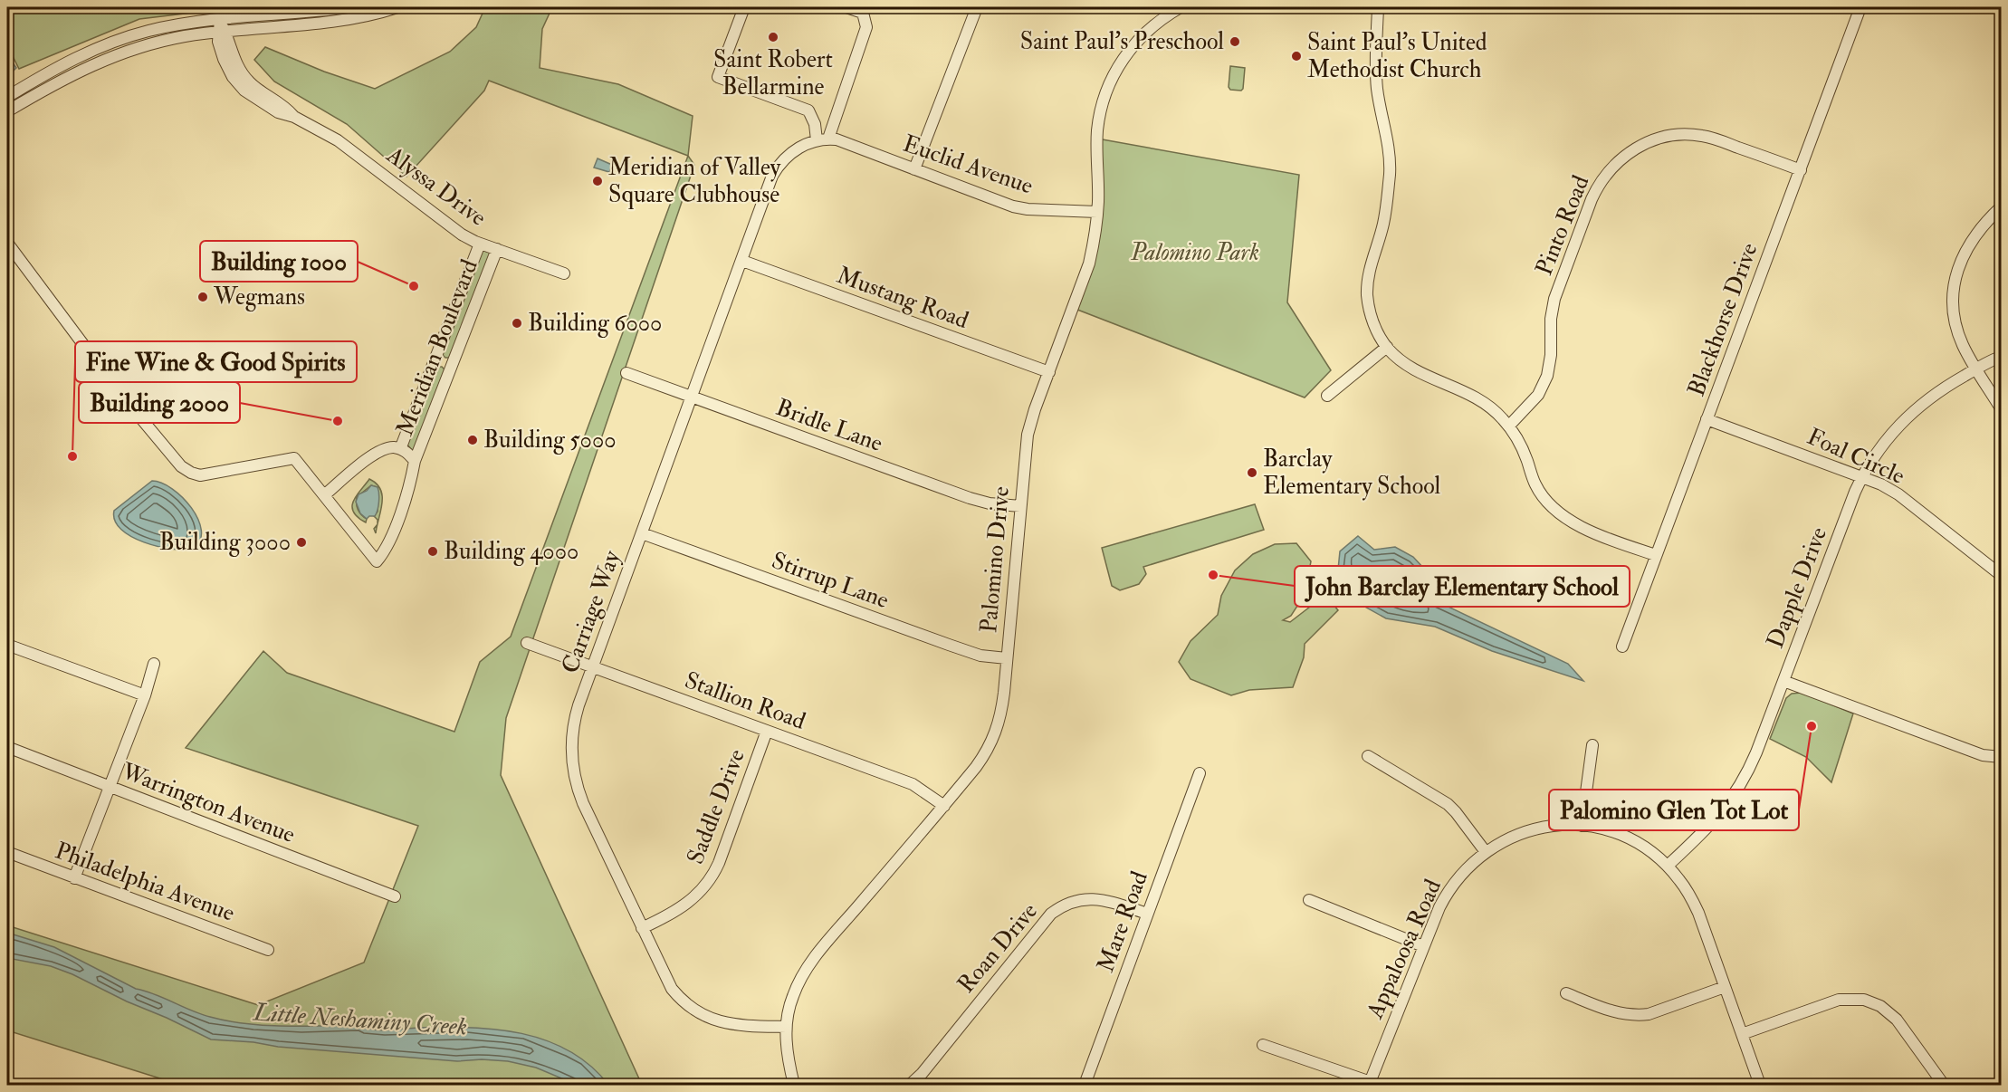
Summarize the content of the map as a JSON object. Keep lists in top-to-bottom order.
{
  "streets": {
    "street": [
      "Euclid Avenue",
      "Alyssa Drive",
      "Pinto Road",
      "Mustang Road",
      "Blackhorse Drive",
      "Meridian Boulevard",
      "Bridle Lane",
      "Foal Circle",
      "Palomino Drive",
      "Stirrup Lane",
      "Dapple Drive",
      "Carriage Way",
      "Stallion Road",
      "Warrington Avenue",
      "Saddle Drive",
      "Philadelphia Avenue",
      "Mare Road",
      "Roan Drive",
      "Appaloosa Road"
    ]
  },
  "crossings": [
    ["Euclid Avenue", "Palomino Drive"],
    ["Euclid Avenue", "Carriage Way"],
    ["Alyssa Drive", "Meridian Boulevard"],
    ["Pinto Road", "Blackhorse Drive"],
    ["Mustang Road", "Palomino Drive"],
    ["Mustang Road", "Carriage Way"],
    ["Blackhorse Drive", "Foal Circle"],
    ["Bridle Lane", "Palomino Drive"],
    ["Bridle Lane", "Carriage Way"],
    ["Foal Circle", "Dapple Drive"],
    ["Palomino Drive", "Stirrup Lane"],
    ["Palomino Drive", "Carriage Way"],
    ["Palomino Drive", "Stallion Road"],
    ["Stirrup Lane", "Carriage Way"],
    ["Dapple Drive", "Appaloosa Road"],
    ["Carriage Way", "Stallion Road"],
    ["Carriage Way", "Saddle Drive"],
    ["Stallion Road", "Saddle Drive"],
    ["Mare Road", "Roan Drive"]
  ],
  "water": ["Little Neshaminy Creek"],
  "parks": ["Palomino Park"],
  "places": [
    "Saint Robert Bellarmine",
    "Saint Paul's Preschool",
    "Saint Paul's United Methodist Church",
    "Meridian of Valley Square Clubhouse",
    "Building 1000",
    "Wegmans",
    "Building 6000",
    "Building 2000",
    "Building 5000",
    "Fine Wine & Good Spirits",
    "Barclay Elementary School",
    "Building 3000",
    "Building 4000",
    "John Barclay Elementary School",
    "Palomino Glen Tot Lot"
  ]
}
